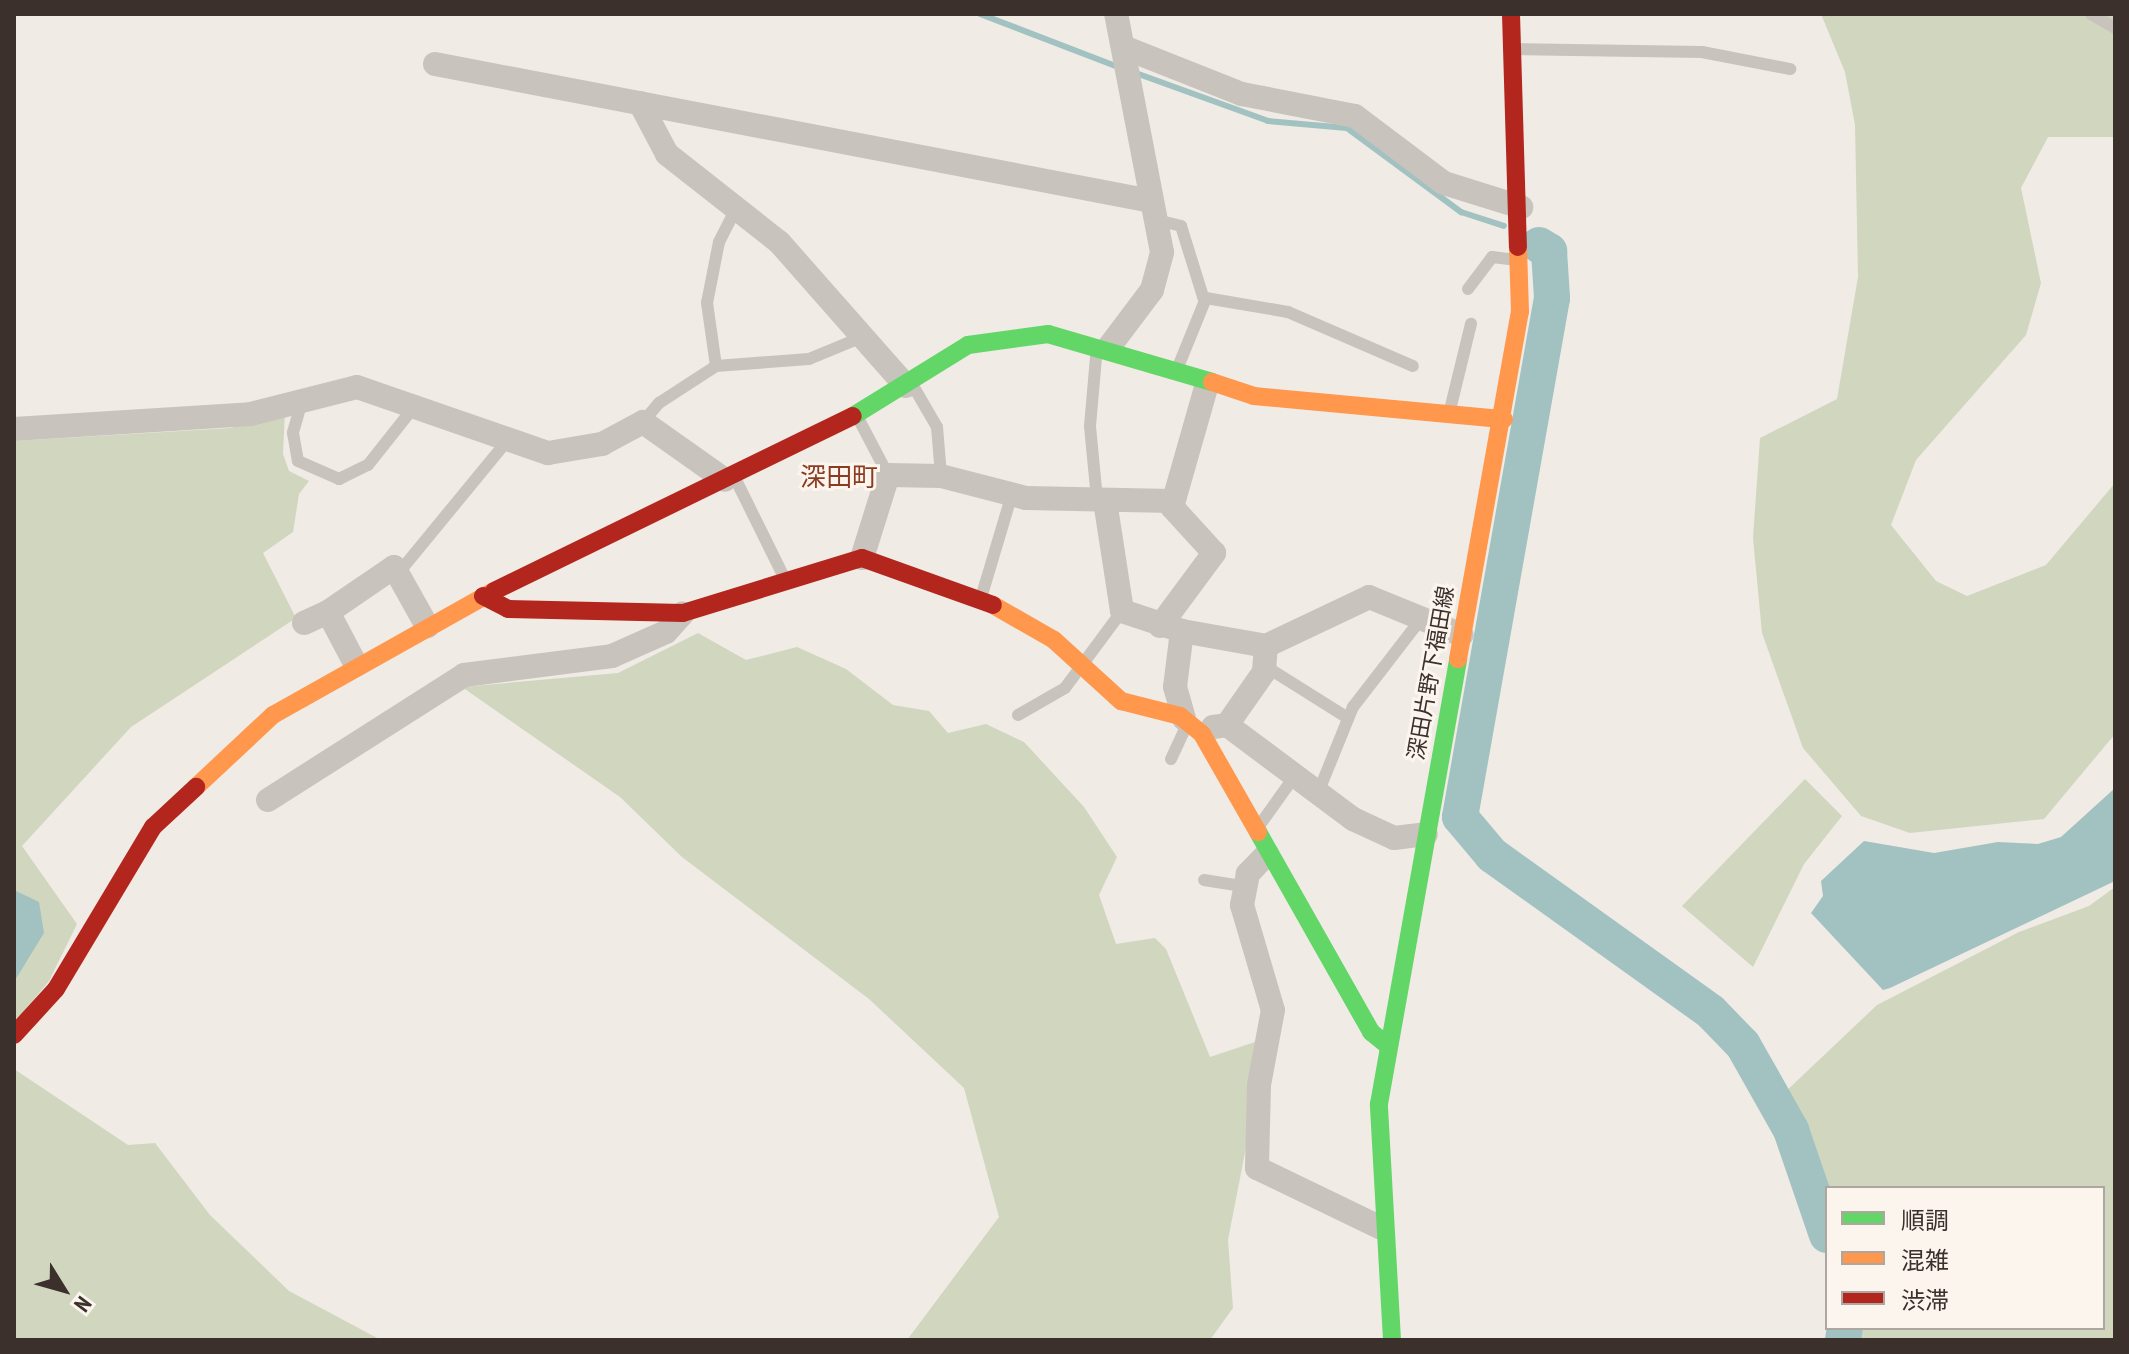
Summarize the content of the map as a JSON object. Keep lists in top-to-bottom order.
{
  "streets": {
    "street": ["深田片野下福田線"]
  },
  "districts": ["深田町"],
  "legend": ["順調", "混雑", "渋滞"],
  "north": "bottom right"
}
